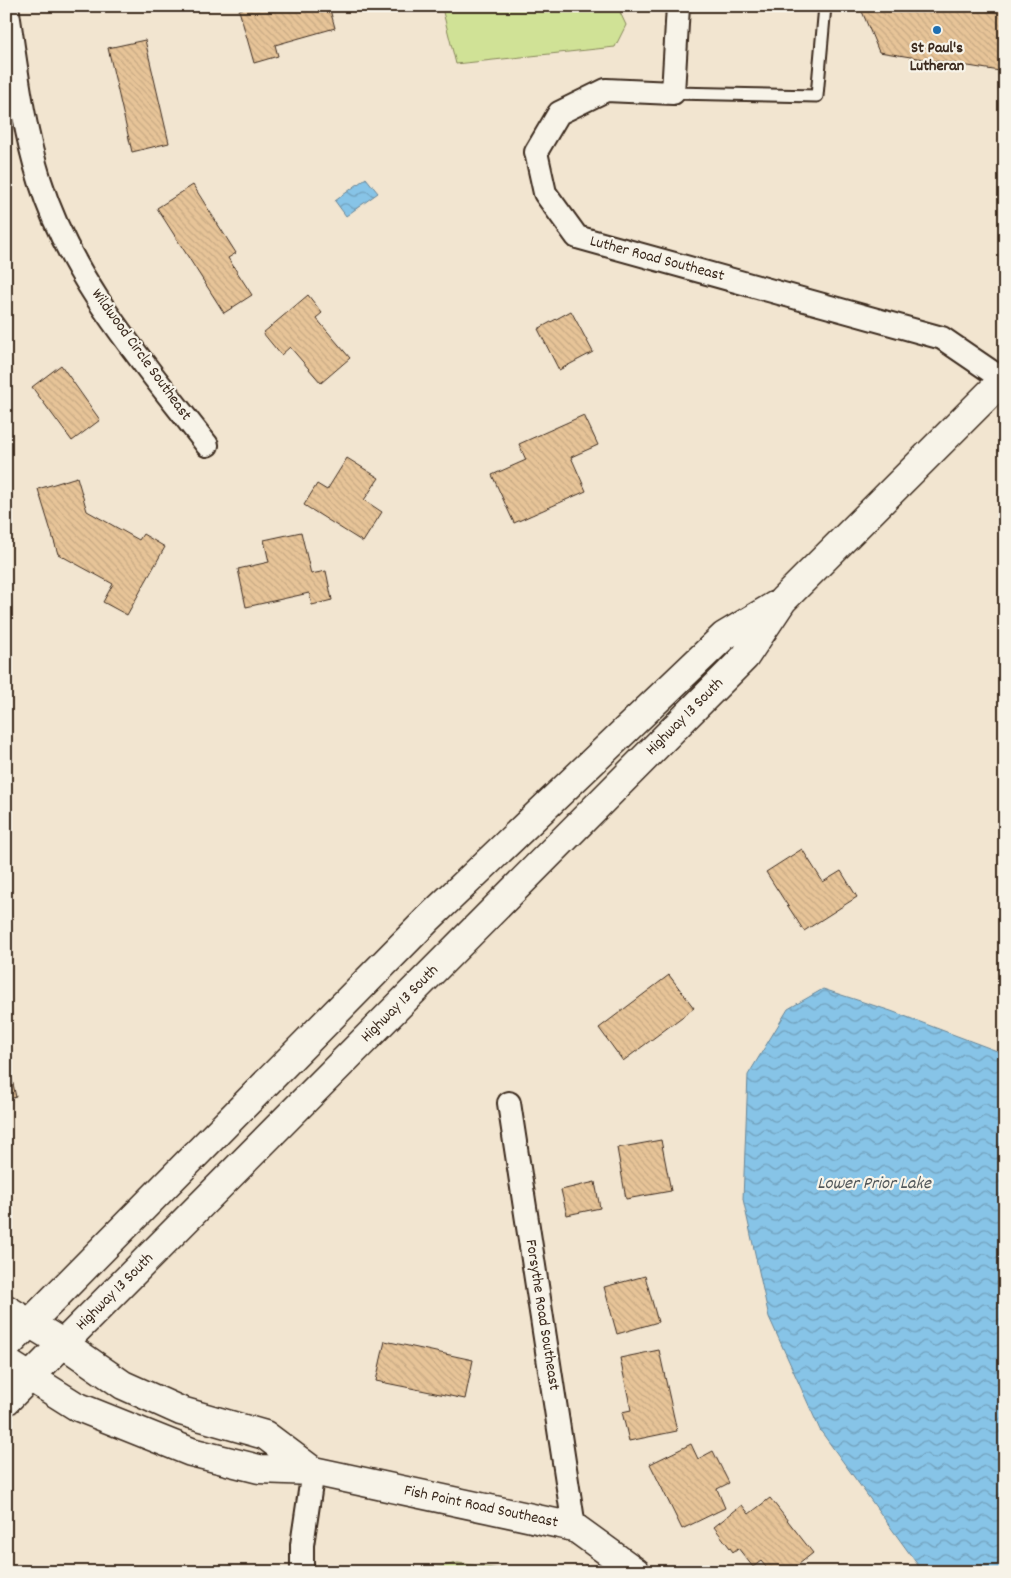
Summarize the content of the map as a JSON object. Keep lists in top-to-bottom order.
{
  "streets": {
    "main road": ["Highway 13 South", "Fish Point Road Southeast"],
    "street": ["Luther Road Southeast", "Wildwood Circle Southeast", "Forsythe Road Southeast"]
  },
  "crossings": [
    ["Luther Road Southeast", "Highway 13 South"],
    ["Highway 13 South", "Fish Point Road Southeast"],
    ["Forsythe Road Southeast", "Fish Point Road Southeast"]
  ],
  "water": ["Lower Prior Lake"],
  "places": ["St Paul's Lutheran"]
}
